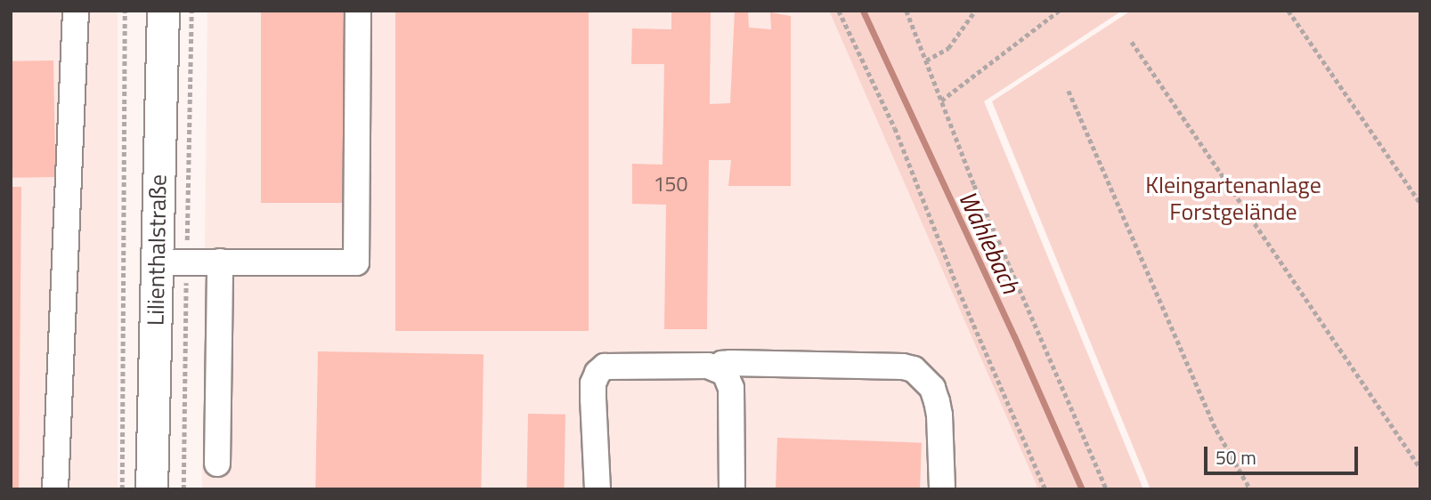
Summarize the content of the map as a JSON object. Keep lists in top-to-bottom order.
{
  "streets": {
    "main road": ["Lilienthalstraße"]
  },
  "water": ["Wahlebach"],
  "parks": ["Kleingartenanlage Forstgelände"],
  "house_numbers": ["150"],
  "scale_bar": "50 m"
}
